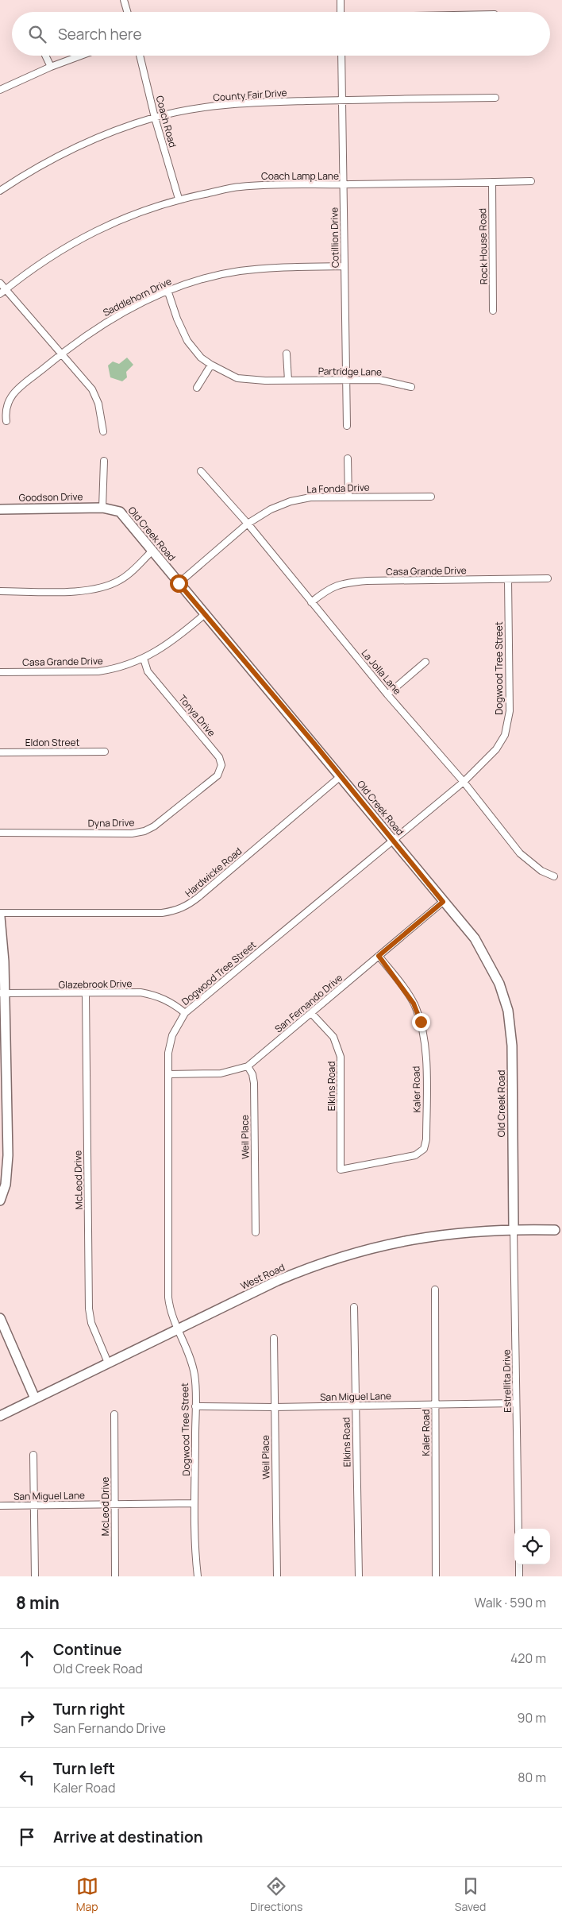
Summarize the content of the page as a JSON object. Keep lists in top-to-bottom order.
{
  "streets": {
    "street": [
      "County Fair Drive",
      "Coach Road",
      "Coach Lamp Lane",
      "Cotillion Drive",
      "Rock House Road",
      "Saddlehorn Drive",
      "Partridge Lane",
      "La Fonda Drive",
      "Goodson Drive",
      "Old Creek Road",
      "Casa Grande Drive",
      "Dogwood Tree Street",
      "La Jolla Lane",
      "Tonya Drive",
      "Eldon Street",
      "Dyna Drive",
      "Hardwicke Road",
      "Glazebrook Drive",
      "San Fernando Drive",
      "Elkins Road",
      "Kaler Road",
      "Weil Place",
      "McLeod Drive",
      "West Road",
      "Estrellita Drive",
      "San Miguel Lane"
    ]
  },
  "crossings": [
    ["County Fair Drive", "Coach Road"],
    ["County Fair Drive", "Cotillion Drive"],
    ["Coach Road", "Coach Lamp Lane"],
    ["Coach Lamp Lane", "Cotillion Drive"],
    ["Coach Lamp Lane", "Rock House Road"],
    ["Cotillion Drive", "Saddlehorn Drive"],
    ["Cotillion Drive", "Partridge Lane"],
    ["Saddlehorn Drive", "Partridge Lane"],
    ["La Fonda Drive", "Old Creek Road"],
    ["La Fonda Drive", "La Jolla Lane"],
    ["Goodson Drive", "Old Creek Road"],
    ["Old Creek Road", "Casa Grande Drive"],
    ["Old Creek Road", "Dogwood Tree Street"],
    ["Old Creek Road", "Hardwicke Road"],
    ["Old Creek Road", "San Fernando Drive"],
    ["Old Creek Road", "West Road"],
    ["Old Creek Road", "Estrellita Drive"],
    ["Casa Grande Drive", "Dogwood Tree Street"],
    ["Casa Grande Drive", "La Jolla Lane"],
    ["Casa Grande Drive", "Tonya Drive"],
    ["Dogwood Tree Street", "La Jolla Lane"],
    ["Dogwood Tree Street", "Glazebrook Drive"],
    ["Dogwood Tree Street", "San Fernando Drive"],
    ["Dogwood Tree Street", "West Road"],
    ["Dogwood Tree Street", "San Miguel Lane"],
    ["Tonya Drive", "Dyna Drive"],
    ["Glazebrook Drive", "McLeod Drive"],
    ["San Fernando Drive", "Elkins Road"],
    ["San Fernando Drive", "Kaler Road"],
    ["San Fernando Drive", "Weil Place"],
    ["Elkins Road", "Kaler Road"],
    ["Elkins Road", "San Miguel Lane"],
    ["Kaler Road", "San Miguel Lane"],
    ["Weil Place", "San Miguel Lane"],
    ["McLeod Drive", "West Road"],
    ["McLeod Drive", "San Miguel Lane"],
    ["West Road", "Estrellita Drive"],
    ["Estrellita Drive", "San Miguel Lane"]
  ],
  "page": {
    "search": "Search here",
    "heading": ["8 min", "Walk · 590 m"],
    "list": [
      ["Continue", "Old Creek Road", "420 m"],
      ["Turn right", "San Fernando Drive", "90 m"],
      ["Turn left", "Kaler Road", "80 m"],
      "Arrive at destination"
    ],
    "nav": ["Map", "Directions", "Saved"]
  }
}
